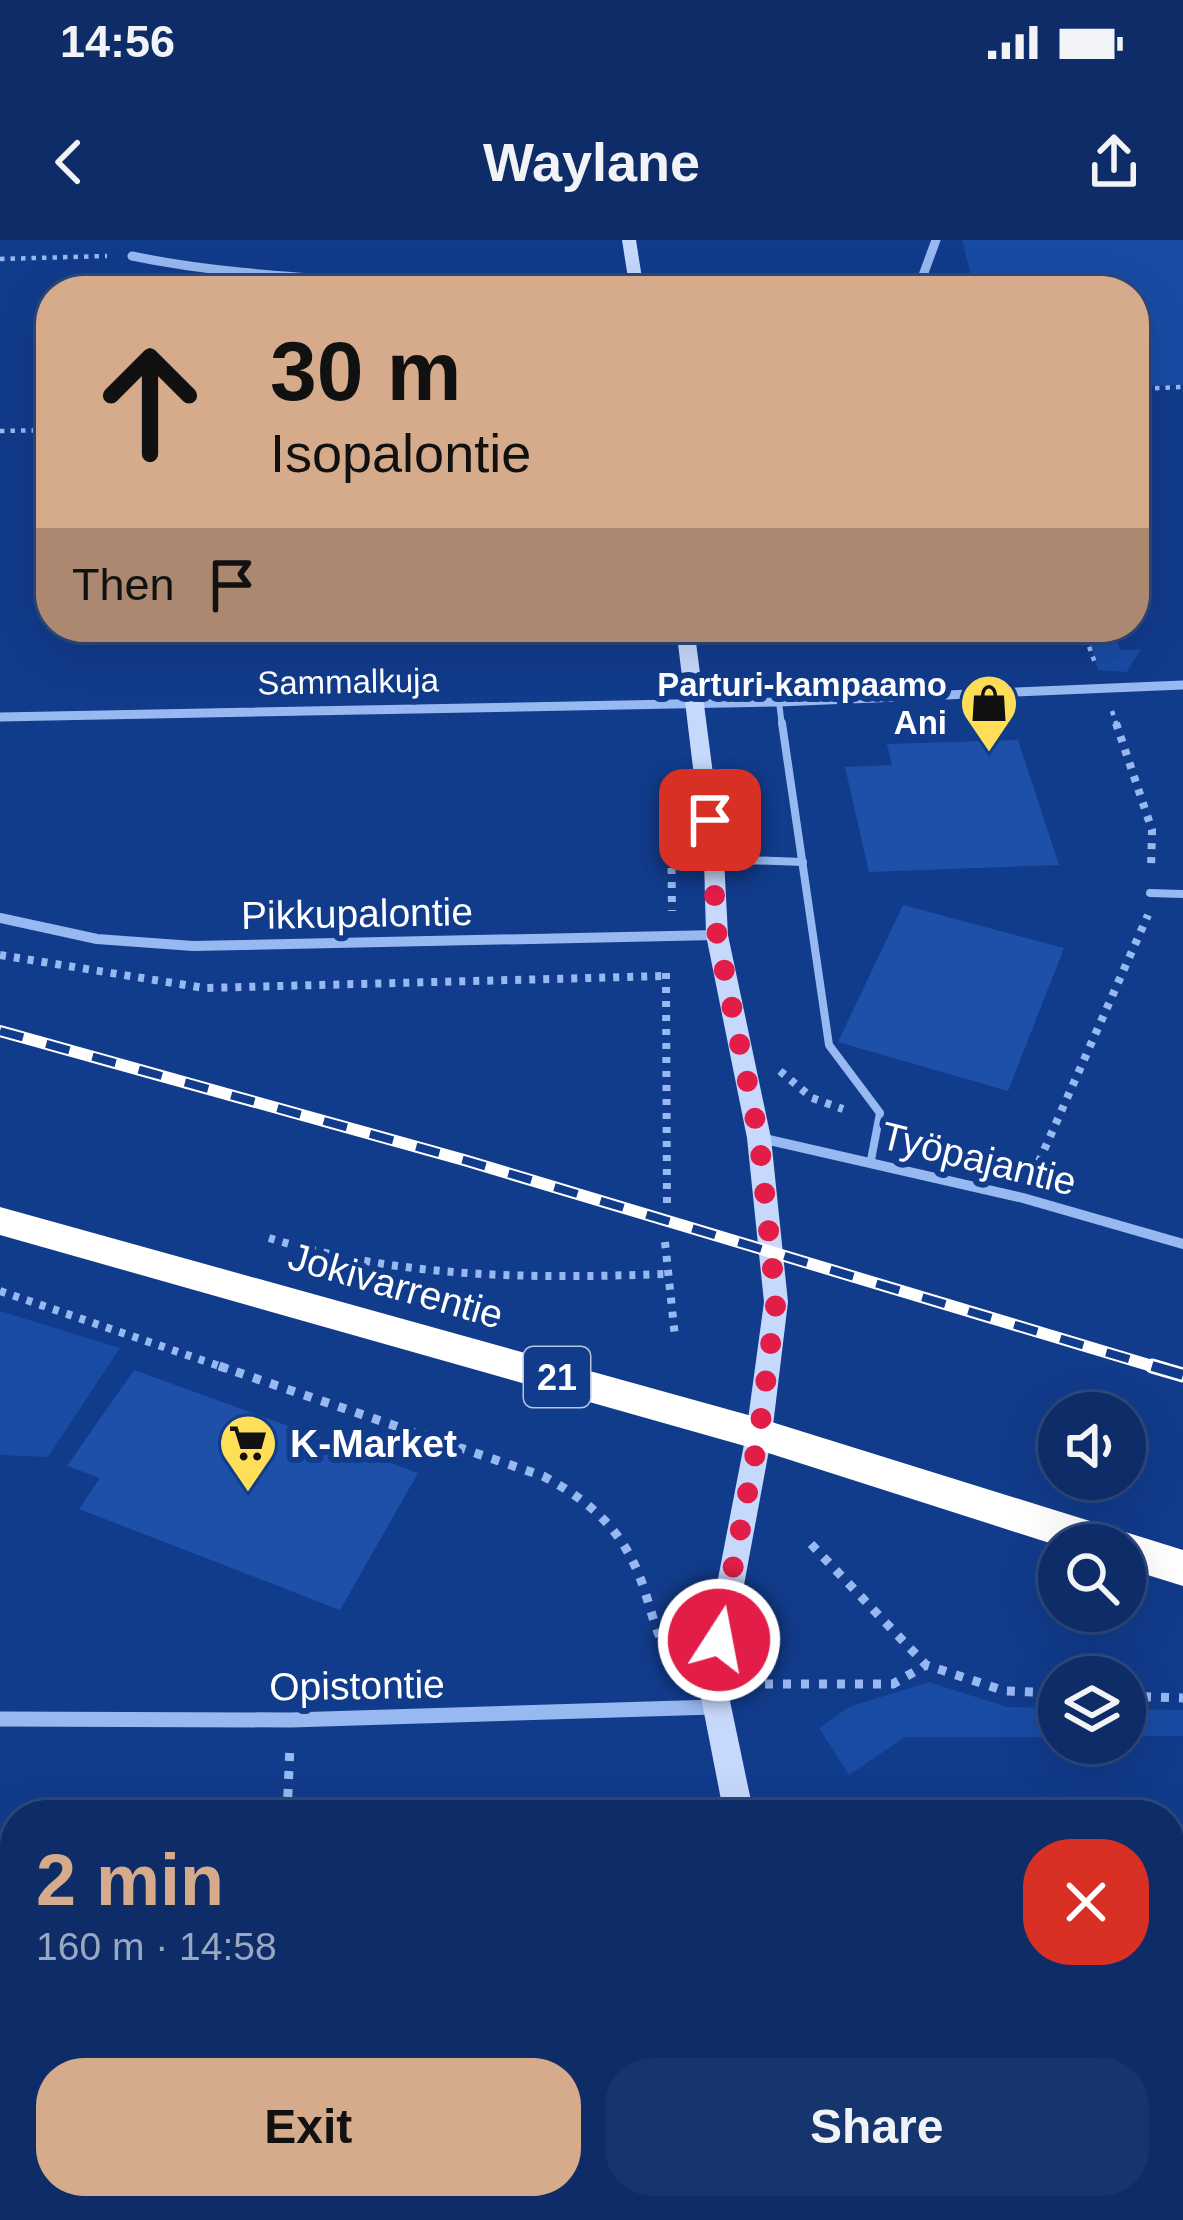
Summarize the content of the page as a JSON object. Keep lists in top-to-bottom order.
{
  "streets": {
    "highway": ["Jokivarrentie", "21"],
    "street": [
      "Sammalkuja",
      "Pikkupalontie",
      "Työpajantie",
      "Opistontie"
    ]
  },
  "places": {
    "shop": ["Parturi-kampaamo Ani"],
    "supermarket": ["K-Market"]
  },
  "page": {
    "status": "14:56",
    "header": "Waylane",
    "turn": ["30 m", "Isopalontie"],
    "then": "Then",
    "heading": ["2 min", "160 m · 14:58"],
    "buttons": ["Exit", "Share"]
  }
}
